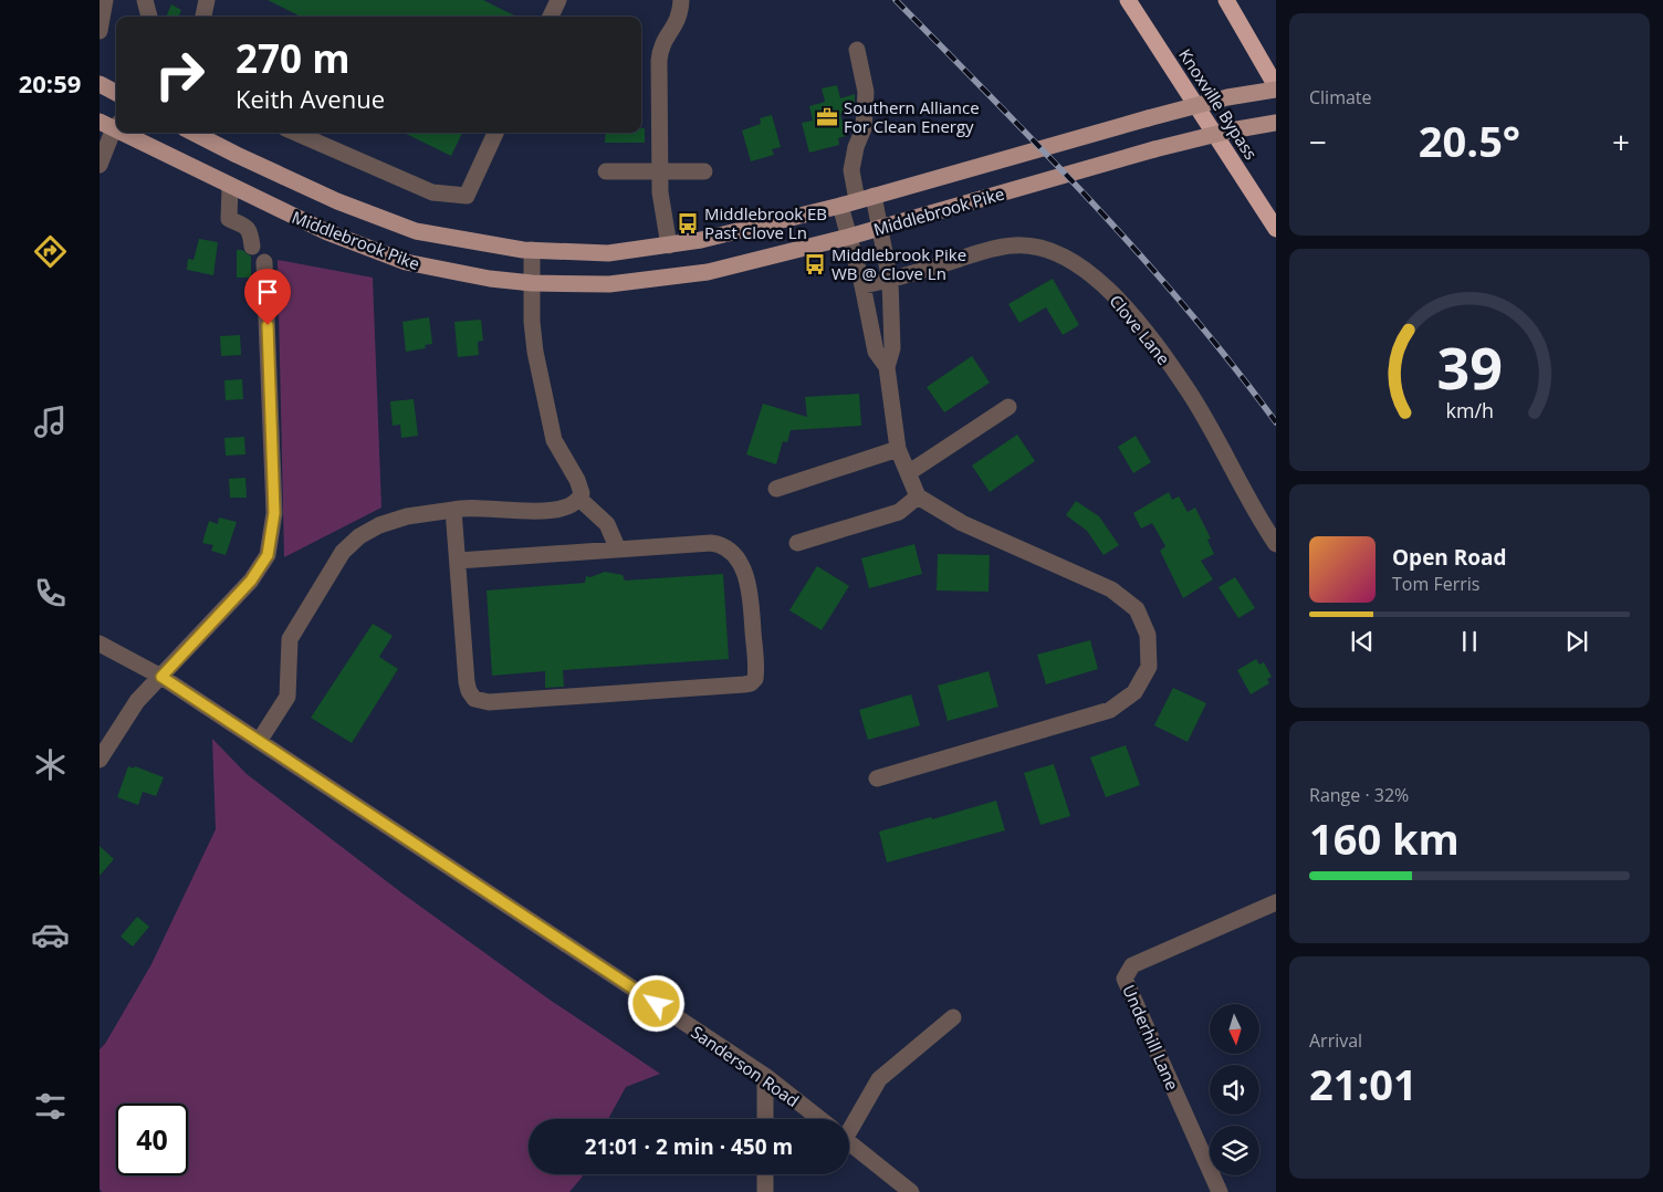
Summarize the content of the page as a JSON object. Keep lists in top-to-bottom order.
{
  "streets": {
    "highway": ["Knoxville Bypass"],
    "main road": ["Middlebrook Pike"],
    "street": ["Clove Lane", "Underhill Lane", "Sanderson Road"]
  },
  "places": {
    "office": ["Southern Alliance For Clean Energy"],
    "bus stop": ["Middlebrook EB Past Clove Ln", "Middlebrook Pike WB @ Clove Ln"]
  },
  "north": "bottom",
  "page": {
    "tabs": "20:59",
    "tile": [
      "Climate",
      ["Range · 32%", "160 km"],
      ["Arrival", "21:01"]
    ],
    "turn": ["270 m", "Keith Avenue"],
    "heat": ["−", "20.5°", "+"],
    "song": ["Open Road", "Tom Ferris"],
    "limit": "40",
    "trip": "21:01 · 2 min · 450 m",
    "gauge": ["39", "km/h"]
  }
}
